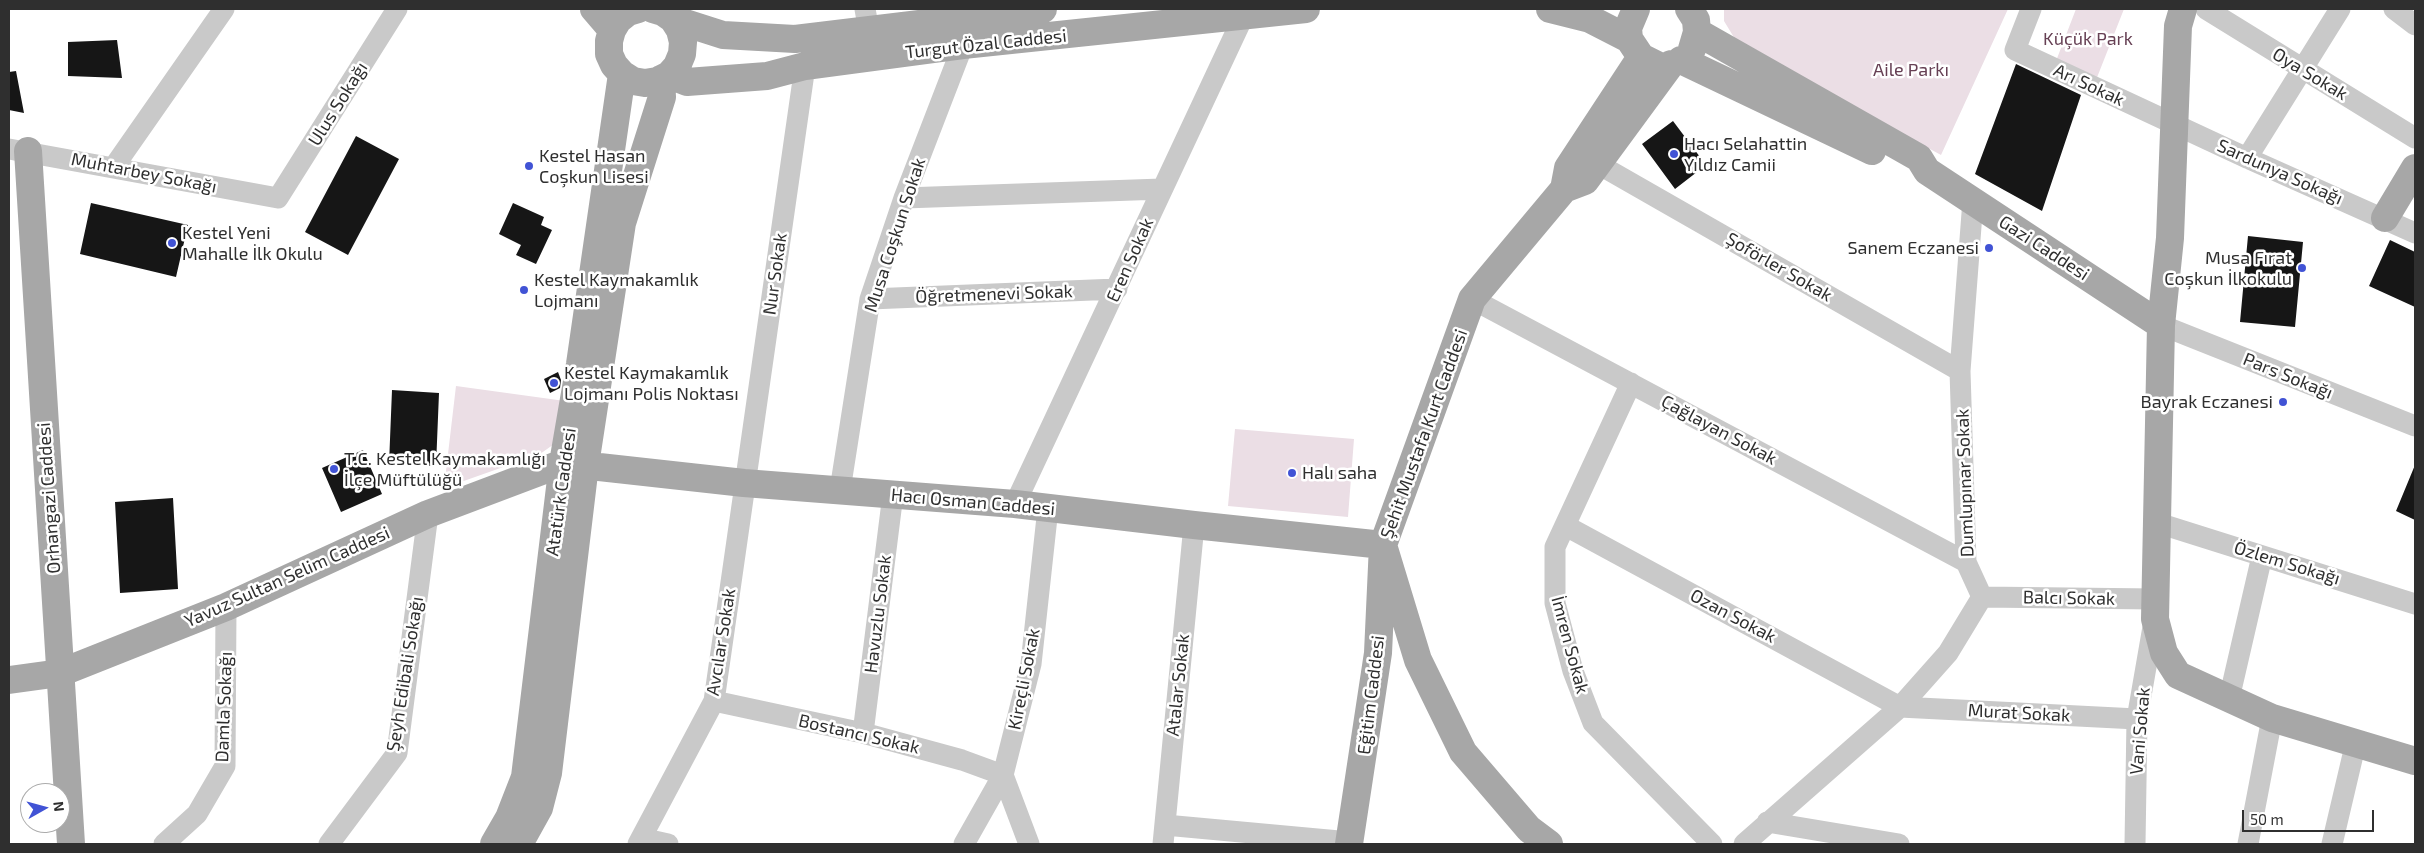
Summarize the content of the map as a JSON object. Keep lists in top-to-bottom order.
{
  "streets": {
    "main road": [
      "Turgut Özal Caddesi",
      "Gazi Caddesi",
      "Şehit Mustafa Kurt Caddesi",
      "Atatürk Caddesi",
      "Orhangazi Caddesi",
      "Hacı Osman Caddesi",
      "Yavuz Sultan Selim Caddesi",
      "Eğitim Caddesi"
    ],
    "street": [
      "Oya Sokak",
      "Arı Sokak",
      "Ulus Sokağı",
      "Sardunya Sokağı",
      "Muhtarbey Sokağı",
      "Musa Coşkun Sokak",
      "Eren Sokak",
      "Şoförler Sokak",
      "Nur Sokak",
      "Öğretmenevi Sokak",
      "Pars Sokağı",
      "Çağlayan Sokak",
      "Dumlupınar Sokak",
      "Özlem Sokağı",
      "Balcı Sokak",
      "Havuzlu Sokak",
      "Ozan Sokak",
      "Avcılar Sokak",
      "İmren Sokak",
      "Şeyh Edibali Sokağı",
      "Kireçli Sokak",
      "Atalar Sokak",
      "Damla Sokağı",
      "Murat Sokak",
      "Vani Sokak",
      "Bostancı Sokak"
    ]
  },
  "crossings": [
    ["Turgut Özal Caddesi", "Musa Coşkun Sokak"],
    ["Turgut Özal Caddesi", "Eren Sokak"],
    ["Turgut Özal Caddesi", "Nur Sokak"],
    ["Turgut Özal Caddesi", "Atatürk Caddesi"],
    ["Arı Sokak", "Sardunya Sokağı"],
    ["Ulus Sokağı", "Muhtarbey Sokağı"],
    ["Muhtarbey Sokağı", "Orhangazi Caddesi"],
    ["Musa Coşkun Sokak", "Öğretmenevi Sokak"],
    ["Musa Coşkun Sokak", "Hacı Osman Caddesi"],
    ["Gazi Caddesi", "Pars Sokağı"],
    ["Gazi Caddesi", "Şehit Mustafa Kurt Caddesi"],
    ["Gazi Caddesi", "Dumlupınar Sokak"],
    ["Eren Sokak", "Öğretmenevi Sokak"],
    ["Eren Sokak", "Hacı Osman Caddesi"],
    ["Şoförler Sokak", "Şehit Mustafa Kurt Caddesi"],
    ["Şoförler Sokak", "Dumlupınar Sokak"],
    ["Nur Sokak", "Hacı Osman Caddesi"],
    ["Nur Sokak", "Avcılar Sokak"],
    ["Çağlayan Sokak", "Şehit Mustafa Kurt Caddesi"],
    ["Çağlayan Sokak", "Dumlupınar Sokak"],
    ["Çağlayan Sokak", "İmren Sokak"],
    ["Şehit Mustafa Kurt Caddesi", "Hacı Osman Caddesi"],
    ["Şehit Mustafa Kurt Caddesi", "Eğitim Caddesi"],
    ["Dumlupınar Sokak", "Balcı Sokak"],
    ["Atatürk Caddesi", "Hacı Osman Caddesi"],
    ["Atatürk Caddesi", "Yavuz Sultan Selim Caddesi"],
    ["Orhangazi Caddesi", "Yavuz Sultan Selim Caddesi"],
    ["Hacı Osman Caddesi", "Yavuz Sultan Selim Caddesi"],
    ["Hacı Osman Caddesi", "Havuzlu Sokak"],
    ["Hacı Osman Caddesi", "Avcılar Sokak"],
    ["Hacı Osman Caddesi", "Kireçli Sokak"],
    ["Hacı Osman Caddesi", "Atalar Sokak"],
    ["Hacı Osman Caddesi", "Eğitim Caddesi"],
    ["Yavuz Sultan Selim Caddesi", "Şeyh Edibali Sokağı"],
    ["Yavuz Sultan Selim Caddesi", "Damla Sokağı"],
    ["Balcı Sokak", "Vani Sokak"],
    ["Havuzlu Sokak", "Bostancı Sokak"],
    ["Ozan Sokak", "İmren Sokak"],
    ["Ozan Sokak", "Murat Sokak"],
    ["Avcılar Sokak", "Bostancı Sokak"],
    ["Kireçli Sokak", "Bostancı Sokak"],
    ["Murat Sokak", "Vani Sokak"]
  ],
  "parks": ["Küçük Park", "Aile Parkı"],
  "places": [
    "Hacı Selahattin Yıldız Camii",
    "Kestel Hasan Coşkun Lisesi",
    "Kestel Yeni Mahalle İlk Okulu",
    "Sanem Eczanesi",
    "Musa Fırat Coşkun İlkokulu",
    "Kestel Kaymakamlık Lojmanı",
    "Kestel Kaymakamlık Lojmanı Polis Noktası",
    "Bayrak Eczanesi",
    "T.C. Kestel Kaymakamlığı İlçe Müftülüğü",
    "Halı saha"
  ],
  "scale_bar": "50 m",
  "north": "right"
}
